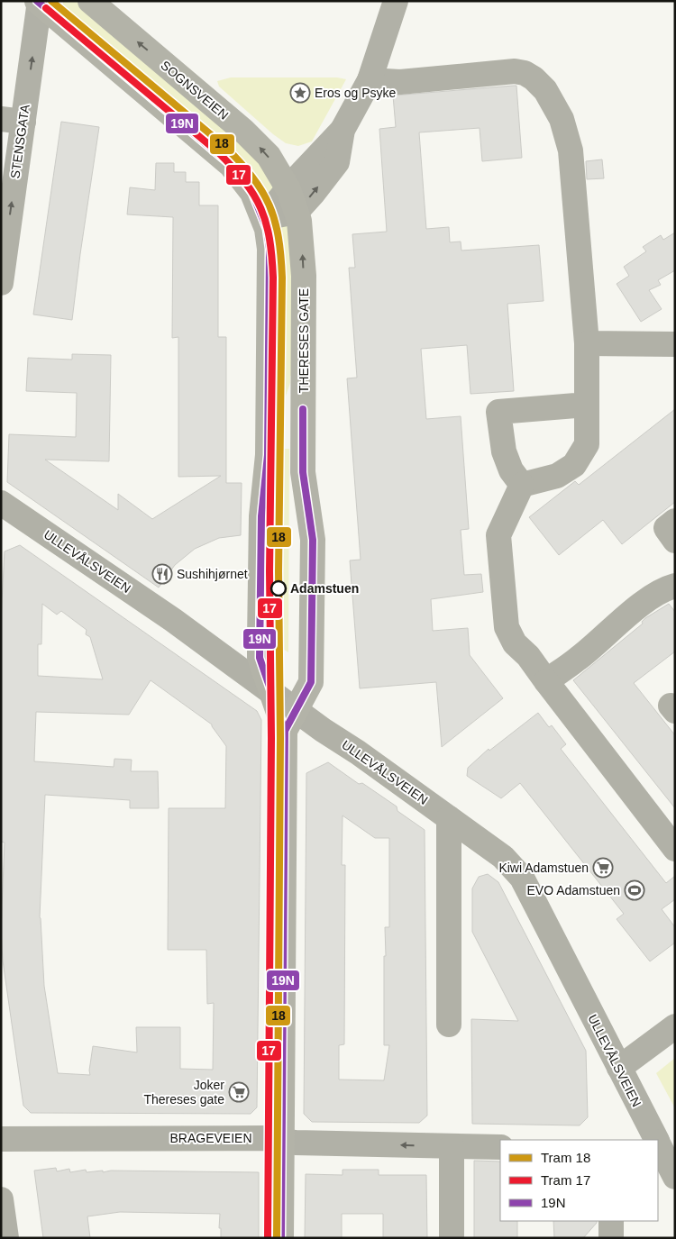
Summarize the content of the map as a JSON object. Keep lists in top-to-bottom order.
{
  "streets": {
    "main road": ["SOGNSVEIEN", "THERESES GATE"],
    "street": ["STENSGATA", "ULLEVÅLSVEIEN", "BRAGEVEIEN"]
  },
  "crossings": [
    ["SOGNSVEIEN", "THERESES GATE"],
    ["THERESES GATE", "ULLEVÅLSVEIEN"],
    ["THERESES GATE", "BRAGEVEIEN"]
  ],
  "one_way": ["STENSGATA"],
  "places": {
    "place": ["Eros og Psyke"],
    "restaurant": ["Sushihjørnet"],
    "other": ["Adamstuen"],
    "supermarket": ["Kiwi Adamstuen", "Joker Thereses gate"],
    "sports": ["EVO Adamstuen"]
  },
  "lines": ["tram line 18", "transit line 19N", "tram line 17"],
  "legend": ["Tram 18", "Tram 17", "19N"]
}
